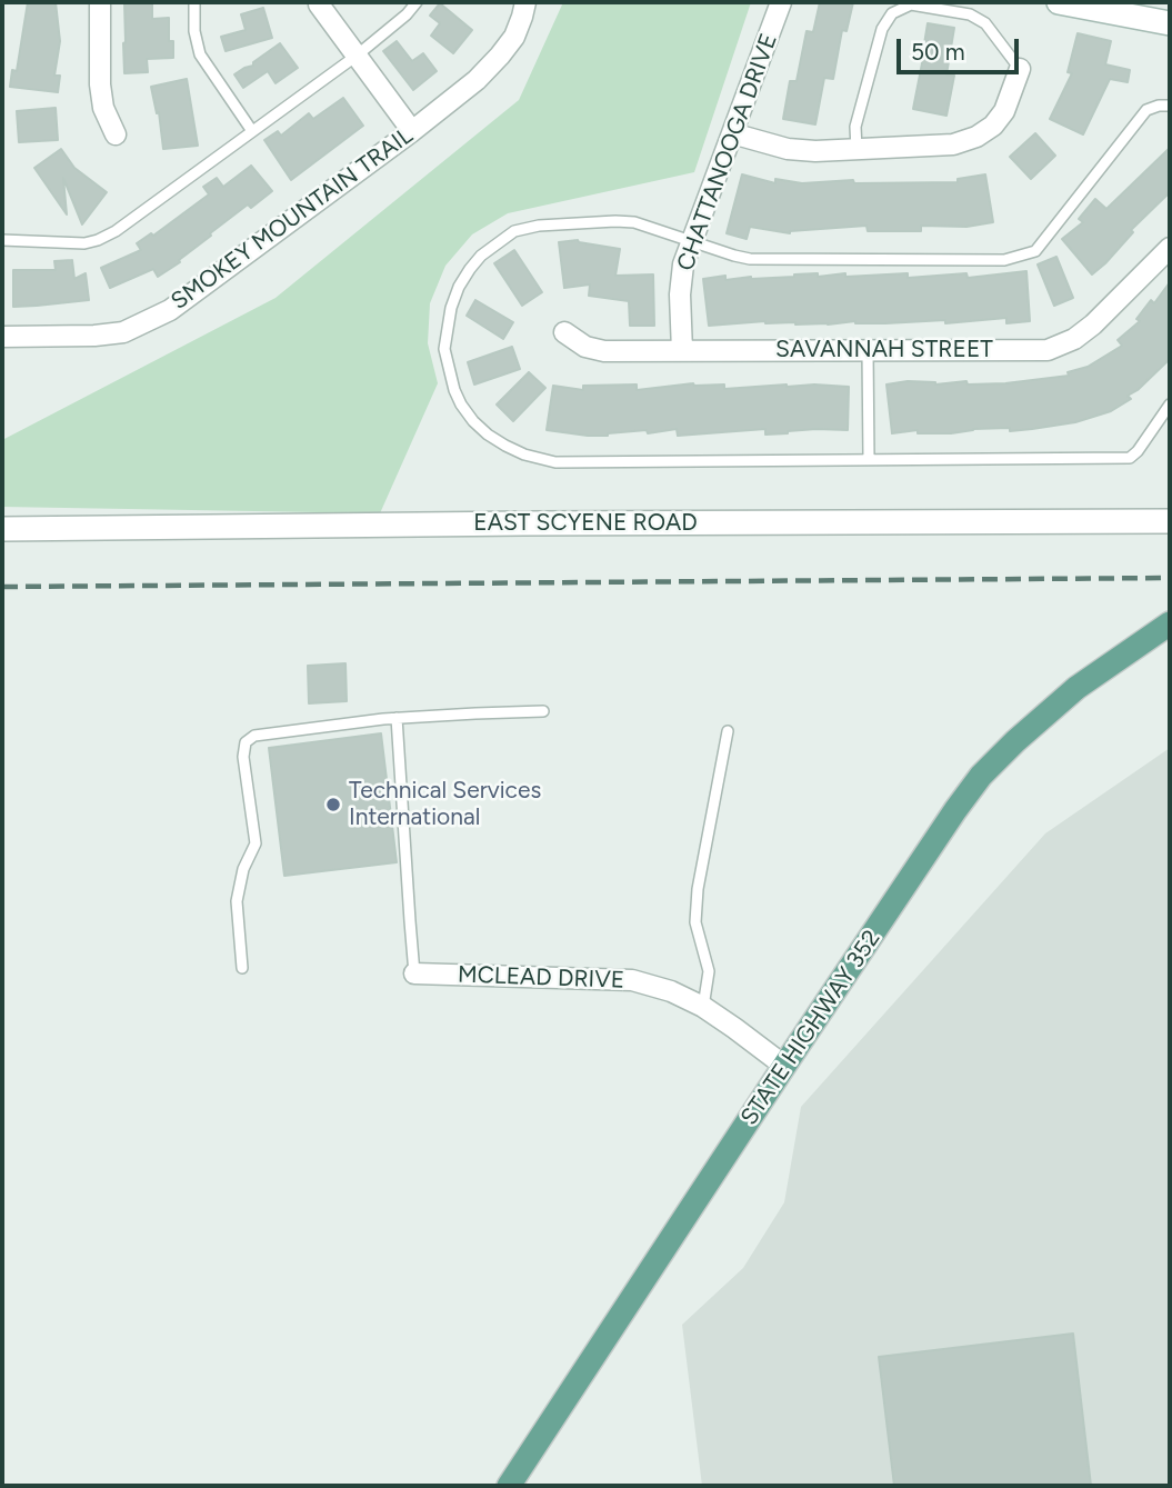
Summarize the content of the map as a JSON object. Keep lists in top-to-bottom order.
{
  "streets": {
    "main road": ["STATE HIGHWAY 352"],
    "street": [
      "CHATTANOOGA DRIVE",
      "SMOKEY MOUNTAIN TRAIL",
      "SAVANNAH STREET",
      "EAST SCYENE ROAD",
      "MCLEAD DRIVE"
    ]
  },
  "crossings": [
    ["CHATTANOOGA DRIVE", "SAVANNAH STREET"],
    ["MCLEAD DRIVE", "STATE HIGHWAY 352"]
  ],
  "places": ["Technical Services International"],
  "scale_bar": "50 m"
}
